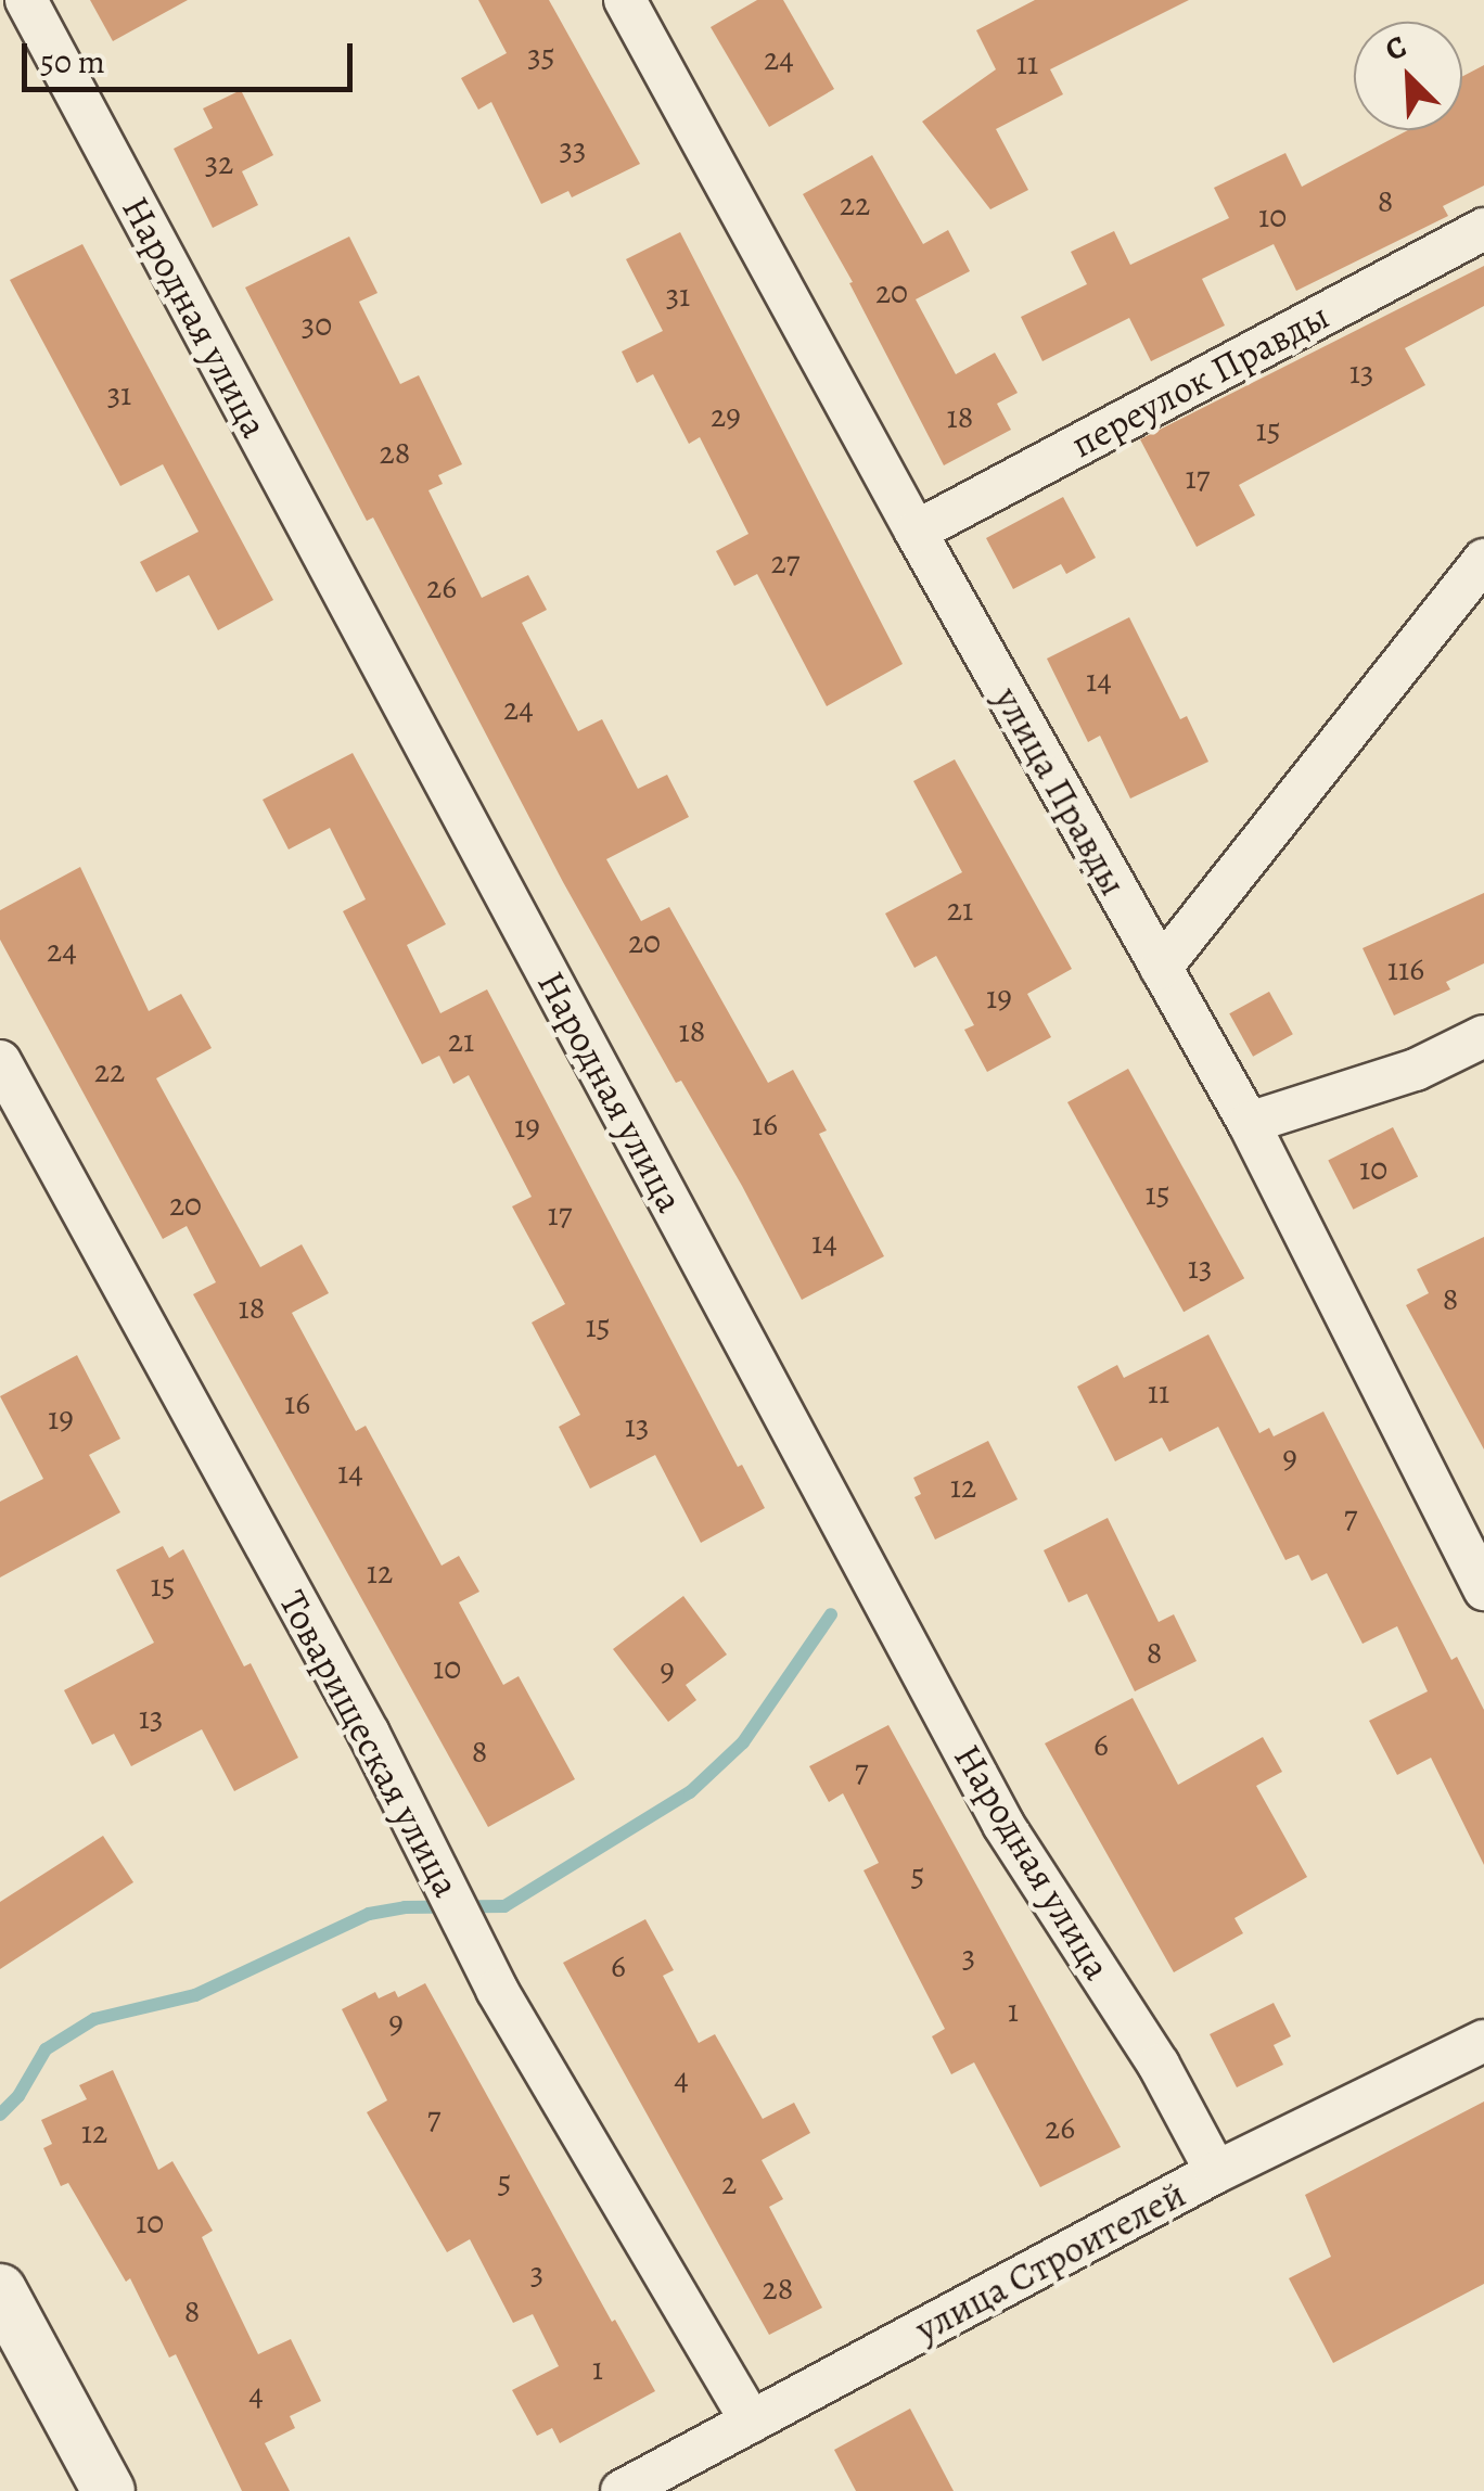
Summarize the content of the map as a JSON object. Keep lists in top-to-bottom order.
{
  "streets": {
    "street": [
      "Народная улица",
      "переулок Правды",
      "улица Правды",
      "Товарищеская улица",
      "улица Строителей"
    ]
  },
  "crossings": [
    ["Народная улица", "улица Строителей"],
    ["переулок Правды", "улица Правды"],
    ["Товарищеская улица", "улица Строителей"]
  ],
  "house_numbers": [
    "35",
    "24",
    "11",
    "33",
    "32",
    "8",
    "22",
    "10",
    "20",
    "31",
    "30",
    "13",
    "31",
    "29",
    "18",
    "15",
    "28",
    "17",
    "27",
    "26",
    "14",
    "24",
    "21",
    "20",
    "24",
    "116",
    "19",
    "18",
    "21",
    "22",
    "16",
    "19",
    "10",
    "15",
    "20",
    "17",
    "14",
    "13",
    "8",
    "18",
    "15",
    "11",
    "16",
    "19",
    "13",
    "9",
    "14",
    "12",
    "7",
    "12",
    "15",
    "8",
    "10",
    "9",
    "13",
    "6",
    "8",
    "7",
    "5",
    "3",
    "6",
    "1",
    "9",
    "4",
    "7",
    "26",
    "12",
    "5",
    "2",
    "10",
    "3",
    "28",
    "8",
    "1",
    "4"
  ],
  "scale_bar": "50 m",
  "north": "top left"
}
